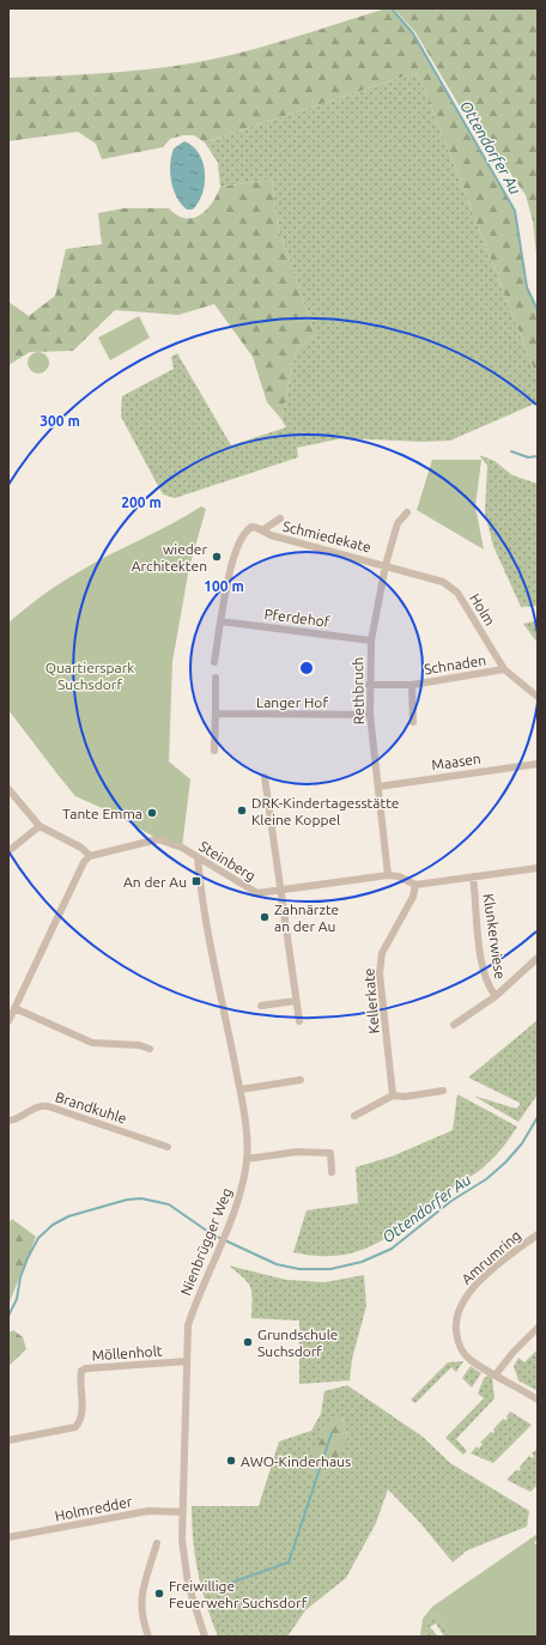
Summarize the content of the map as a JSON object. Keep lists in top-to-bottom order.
{
  "streets": {
    "street": [
      "Schmiedekate",
      "Holm",
      "Pferdehof",
      "Schnaden",
      "Rethbruch",
      "Langer Hof",
      "Maasen",
      "Steinberg",
      "Klunkerwiese",
      "Kellerkate",
      "Brandkuhle",
      "Nienbrügger Weg",
      "Amrumring",
      "Möllenholt",
      "Holmredder"
    ]
  },
  "crossings": [
    ["Schmiedekate", "Holm"],
    ["Schmiedekate", "Pferdehof"],
    ["Schmiedekate", "Rethbruch"],
    ["Holm", "Schnaden"],
    ["Holm", "Rethbruch"],
    ["Pferdehof", "Rethbruch"],
    ["Schnaden", "Rethbruch"],
    ["Rethbruch", "Langer Hof"],
    ["Rethbruch", "Maasen"],
    ["Rethbruch", "Steinberg"],
    ["Steinberg", "Kellerkate"],
    ["Steinberg", "Nienbrügger Weg"],
    ["Nienbrügger Weg", "Möllenholt"],
    ["Nienbrügger Weg", "Holmredder"]
  ],
  "water": ["Ottendorfer Au"],
  "parks": ["Quartierspark Suchsdorf"],
  "places": {
    "other": [
      "wieder Architekten",
      "DRK-Kindertagesstätte Kleine Koppel",
      "Tante Emma",
      "Zahnärzte an der Au",
      "Grundschule Suchsdorf",
      "AWO-Kinderhaus",
      "Freiwillige Feuerwehr Suchsdorf"
    ],
    "transit": ["An der Au"]
  },
  "rings": ["300 m", "200 m", "100 m"]
}
